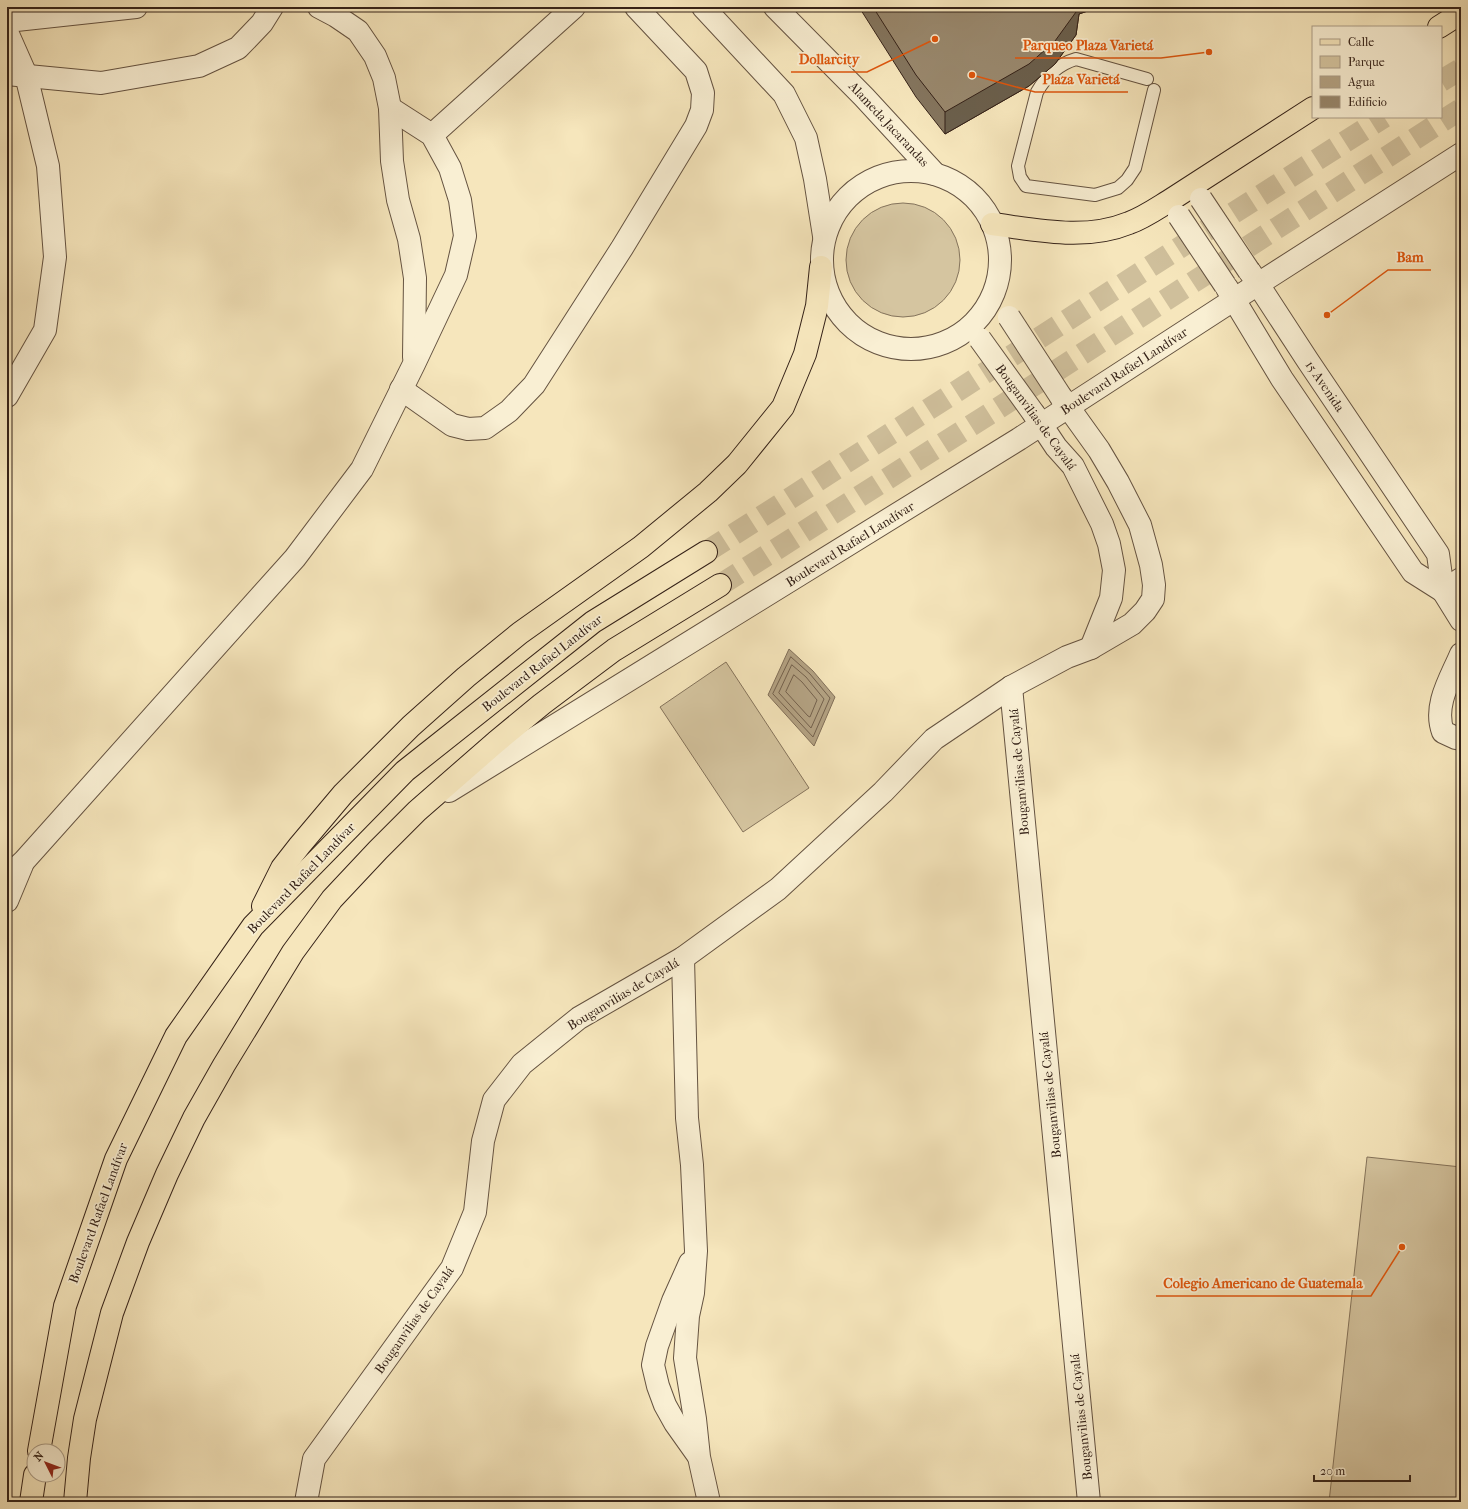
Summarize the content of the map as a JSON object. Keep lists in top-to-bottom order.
{
  "streets": {
    "main road": ["Boulevard Rafael Landívar"],
    "street": ["Alameda Jacarandas", "15 Avenida", "Bouganvilias de Cayalá"]
  },
  "crossings": [
    ["Boulevard Rafael Landívar", "15 Avenida"],
    ["Boulevard Rafael Landívar", "Bouganvilias de Cayalá"]
  ],
  "places": [
    "Dollarcity",
    "Parqueo Plaza Varietá",
    "Plaza Varietá",
    "Bam",
    "Colegio Americano de Guatemala"
  ],
  "legend": [
    "Calle",
    "Parque",
    "Agua",
    "Edificio"
  ],
  "scale_bar": "20 m",
  "north": "top left"
}
